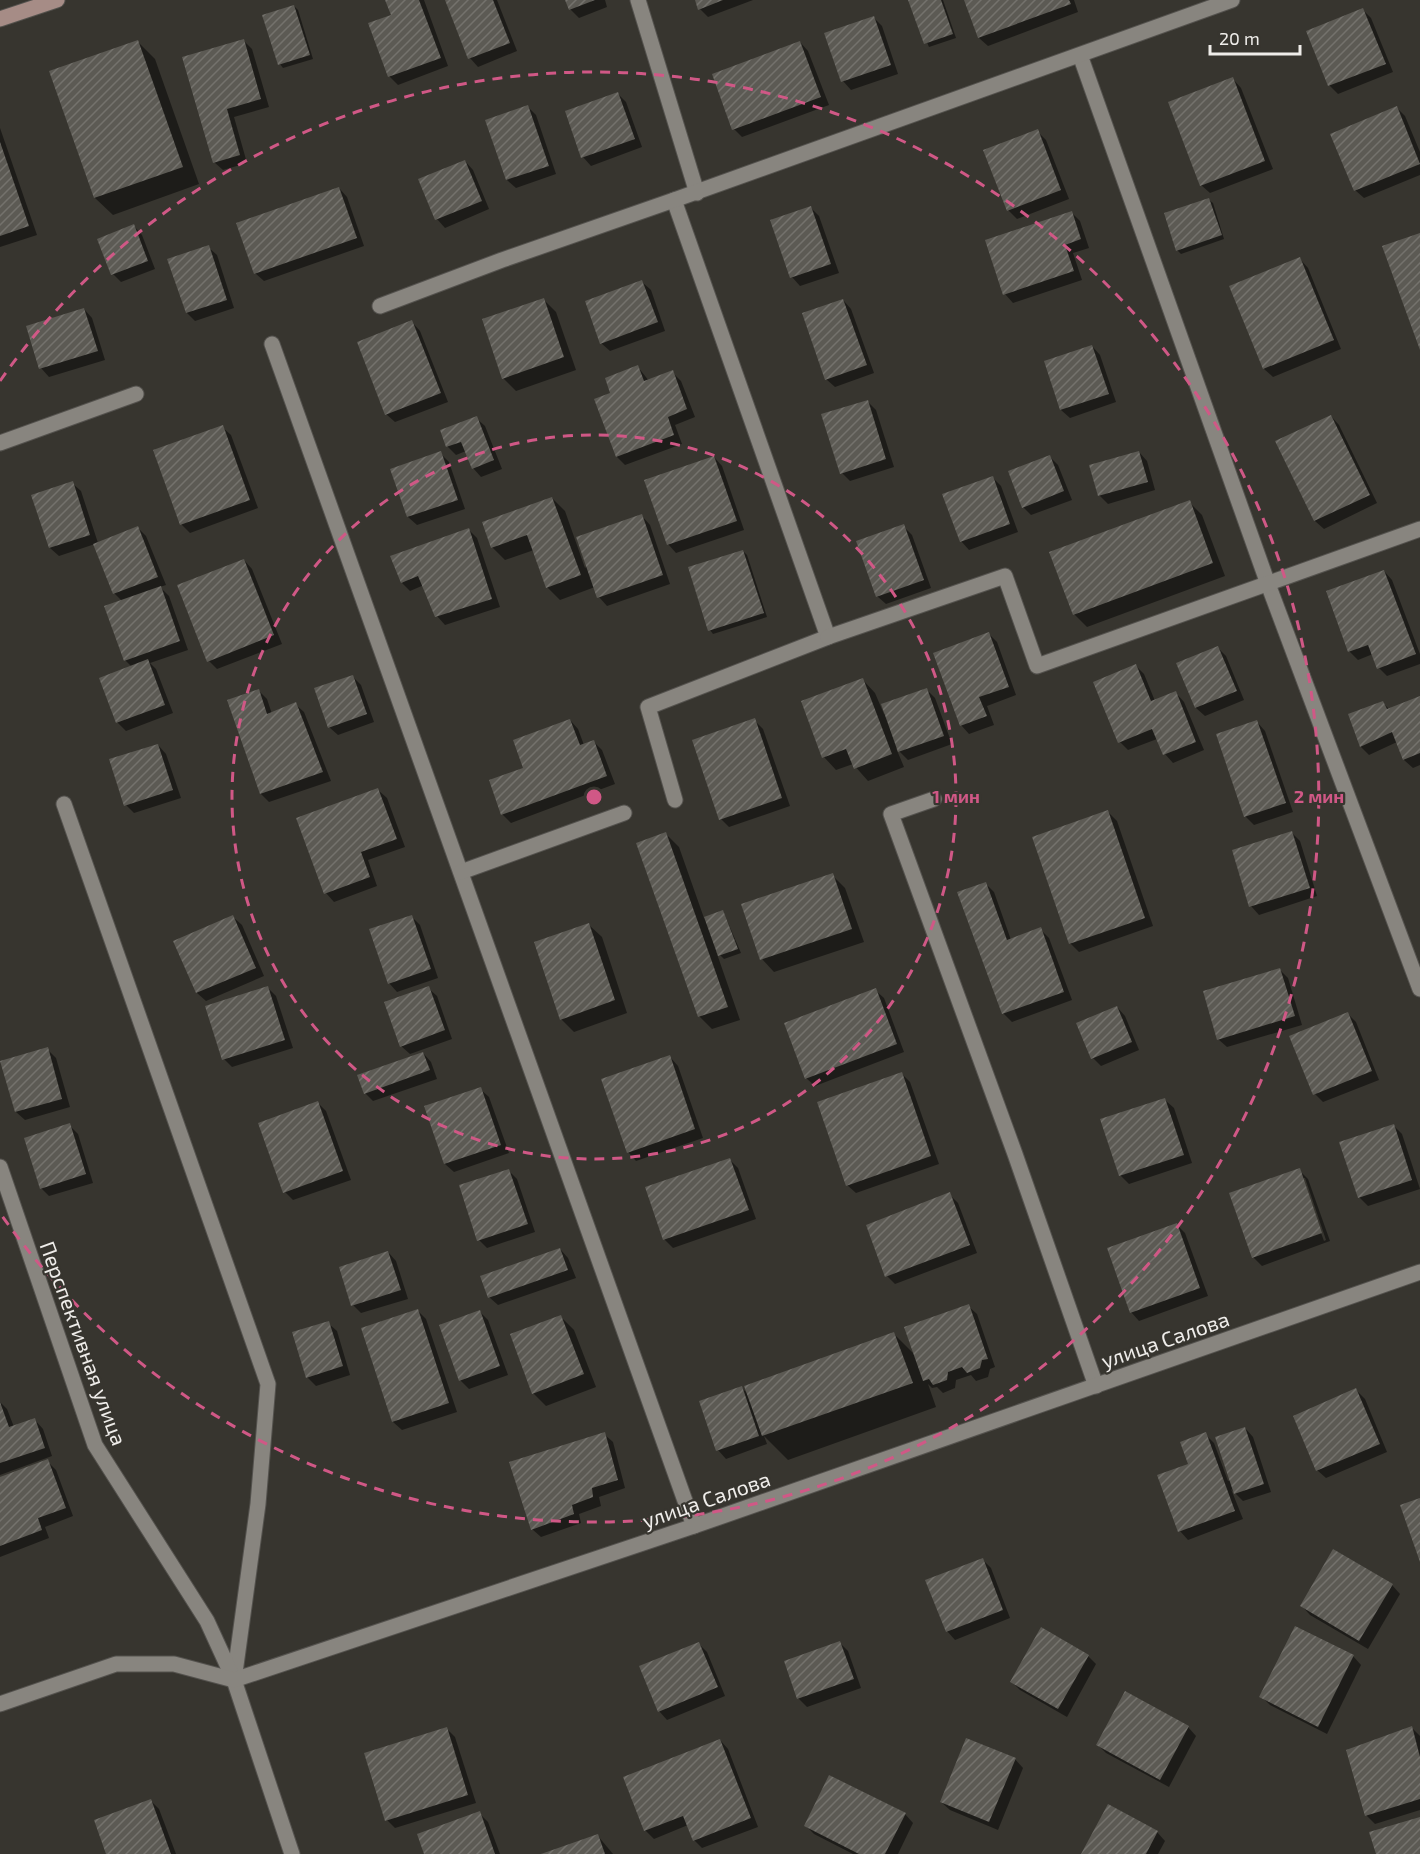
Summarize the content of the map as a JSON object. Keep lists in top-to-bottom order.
{
  "streets": {
    "street": ["улица Салова", "Перспективная улица"]
  },
  "crossings": [
    ["улица Салова", "Перспективная улица"]
  ],
  "scale_bar": "20 m",
  "rings": ["1 мин", "2 мин"]
}
